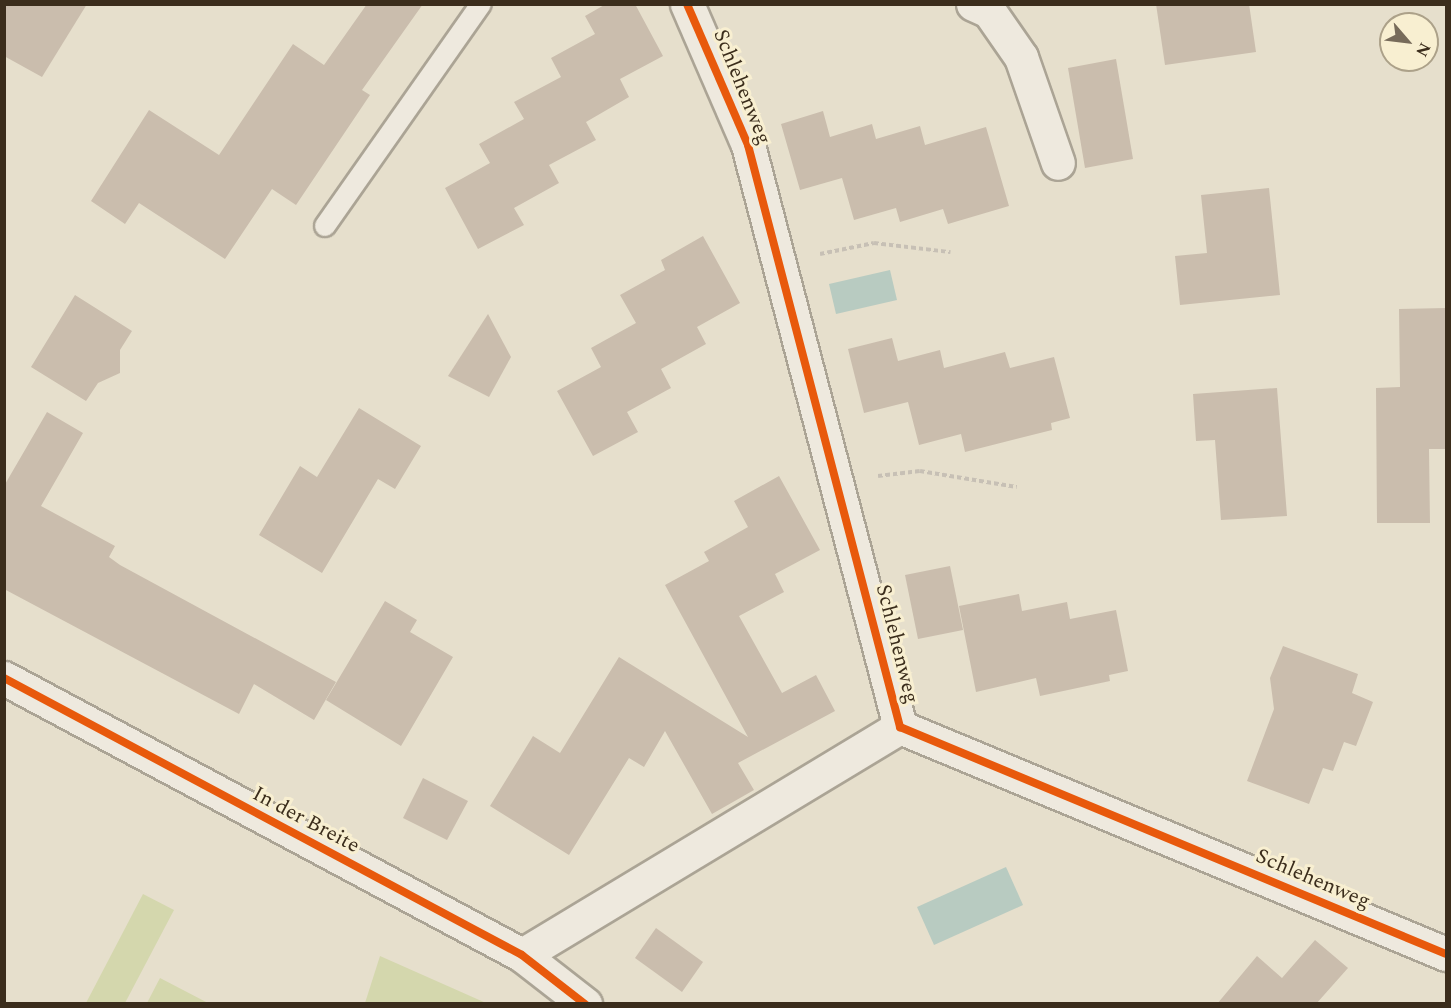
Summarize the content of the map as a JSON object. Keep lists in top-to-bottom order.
{
  "streets": {
    "street": ["Schlehenweg", "In der Breite"]
  },
  "crossings": [
    ["Schlehenweg", "In der Breite"]
  ],
  "north": "bottom right"
}
